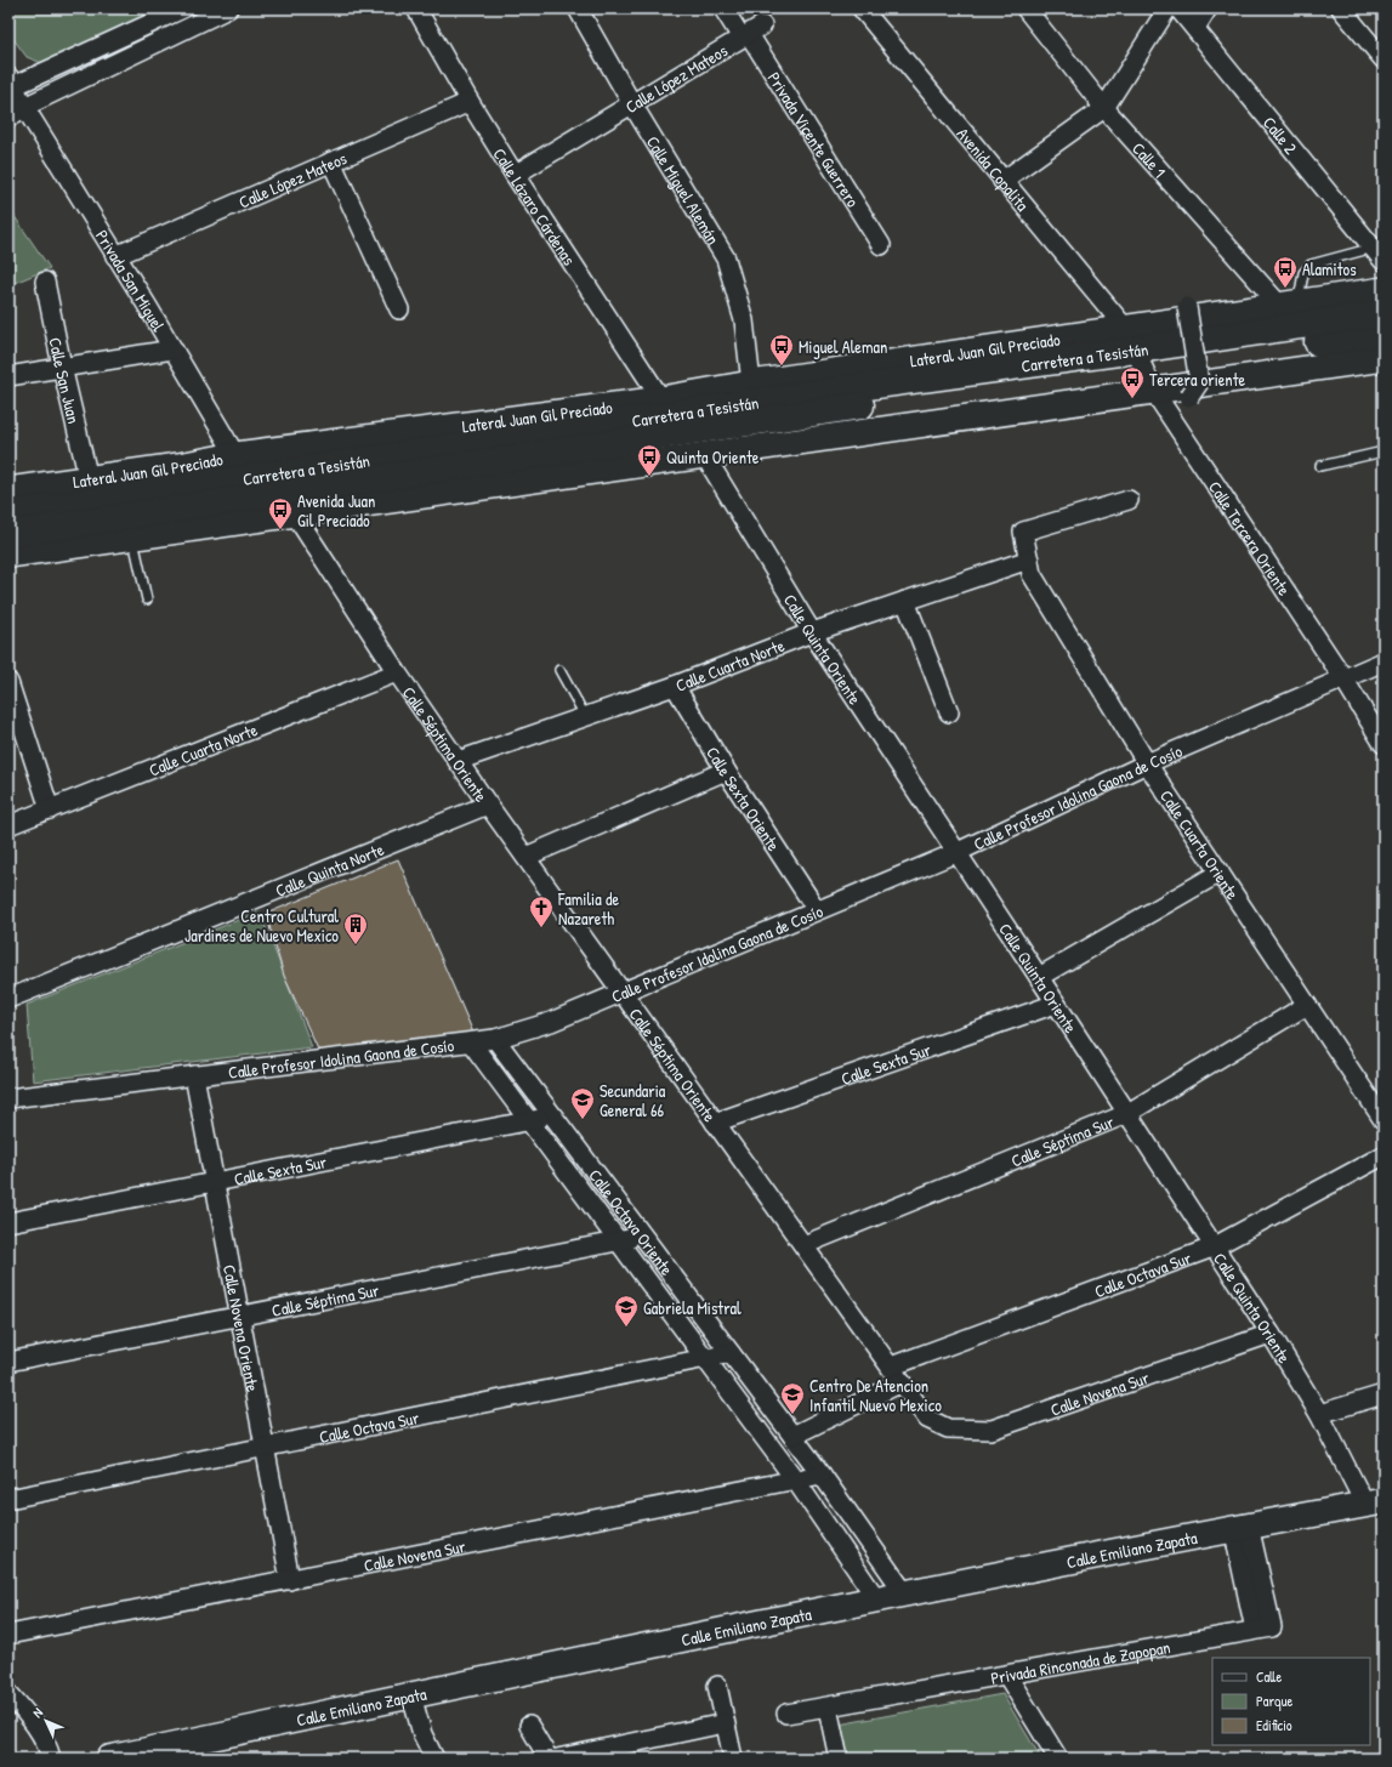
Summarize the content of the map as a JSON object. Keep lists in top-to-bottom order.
{
  "streets": {
    "main road": ["Lateral Juan Gil Preciado", "Carretera a Tesistán", "Calle Emiliano Zapata"],
    "street": [
      "Calle López Mateos",
      "Calle 2",
      "Privada Vicente Guerrero",
      "Calle 1",
      "Avenida Copalita",
      "Calle Miguel Alemán",
      "Calle Lázaro Cárdenas",
      "Privada San Miguel",
      "Calle San Juan",
      "Calle Tercera Oriente",
      "Calle Quinta Oriente",
      "Calle Cuarta Norte",
      "Calle Séptima Oriente",
      "Calle Profesor Idolina Gaona de Cosío",
      "Calle Sexta Oriente",
      "Calle Cuarta Oriente",
      "Calle Quinta Norte",
      "Calle Sexta Sur",
      "Calle Séptima Sur",
      "Calle Octava Oriente",
      "Calle Octava Sur",
      "Calle Novena Oriente",
      "Calle Novena Sur",
      "Privada Rinconada de Zapopan"
    ]
  },
  "crossings": [
    ["Calle López Mateos", "Privada Vicente Guerrero"],
    ["Calle López Mateos", "Calle Miguel Alemán"],
    ["Calle López Mateos", "Calle Lázaro Cárdenas"],
    ["Calle López Mateos", "Privada San Miguel"],
    ["Calle 1", "Lateral Juan Gil Preciado"],
    ["Avenida Copalita", "Lateral Juan Gil Preciado"],
    ["Avenida Copalita", "Carretera a Tesistán"],
    ["Avenida Copalita", "Calle Tercera Oriente"],
    ["Calle Miguel Alemán", "Lateral Juan Gil Preciado"],
    ["Calle Lázaro Cárdenas", "Lateral Juan Gil Preciado"],
    ["Privada San Miguel", "Lateral Juan Gil Preciado"],
    ["Lateral Juan Gil Preciado", "Carretera a Tesistán"],
    ["Lateral Juan Gil Preciado", "Calle San Juan"],
    ["Lateral Juan Gil Preciado", "Calle Tercera Oriente"],
    ["Carretera a Tesistán", "Calle Tercera Oriente"],
    ["Calle Tercera Oriente", "Calle Profesor Idolina Gaona de Cosío"],
    ["Calle Quinta Oriente", "Calle Cuarta Norte"],
    ["Calle Quinta Oriente", "Calle Profesor Idolina Gaona de Cosío"],
    ["Calle Quinta Oriente", "Calle Sexta Sur"],
    ["Calle Quinta Oriente", "Calle Séptima Sur"],
    ["Calle Quinta Oriente", "Calle Octava Sur"],
    ["Calle Quinta Oriente", "Calle Novena Sur"],
    ["Calle Quinta Oriente", "Calle Emiliano Zapata"],
    ["Calle Cuarta Norte", "Calle Séptima Oriente"],
    ["Calle Cuarta Norte", "Calle Sexta Oriente"],
    ["Calle Cuarta Norte", "Calle Cuarta Oriente"],
    ["Calle Séptima Oriente", "Calle Profesor Idolina Gaona de Cosío"],
    ["Calle Séptima Oriente", "Calle Quinta Norte"],
    ["Calle Séptima Oriente", "Calle Sexta Sur"],
    ["Calle Séptima Oriente", "Calle Séptima Sur"],
    ["Calle Séptima Oriente", "Calle Octava Sur"],
    ["Calle Séptima Oriente", "Calle Novena Sur"],
    ["Calle Profesor Idolina Gaona de Cosío", "Calle Sexta Oriente"],
    ["Calle Profesor Idolina Gaona de Cosío", "Calle Cuarta Oriente"],
    ["Calle Profesor Idolina Gaona de Cosío", "Calle Octava Oriente"],
    ["Calle Profesor Idolina Gaona de Cosío", "Calle Novena Oriente"],
    ["Calle Cuarta Oriente", "Calle Séptima Sur"],
    ["Calle Sexta Sur", "Calle Octava Oriente"],
    ["Calle Sexta Sur", "Calle Novena Oriente"],
    ["Calle Séptima Sur", "Calle Octava Oriente"],
    ["Calle Séptima Sur", "Calle Novena Oriente"],
    ["Calle Octava Oriente", "Calle Octava Sur"],
    ["Calle Octava Oriente", "Calle Novena Sur"],
    ["Calle Octava Oriente", "Calle Emiliano Zapata"],
    ["Calle Octava Sur", "Calle Novena Oriente"],
    ["Calle Novena Oriente", "Calle Novena Sur"],
    ["Calle Emiliano Zapata", "Privada Rinconada de Zapopan"]
  ],
  "places": {
    "bus stop": [
      "Alamitos",
      "Miguel Aleman",
      "Tercera oriente",
      "Quinta Oriente",
      "Avenida Juan Gil Preciado"
    ],
    "church": ["Familia de Nazareth"],
    "building": ["Centro Cultural Jardines de Nuevo Mexico"],
    "school or university": ["Secundaria General 66", "Gabriela Mistral", "Centro De Atencion Infantil Nuevo Mexico"]
  },
  "legend": ["Calle", "Parque", "Edificio"],
  "north": "top left"
}
